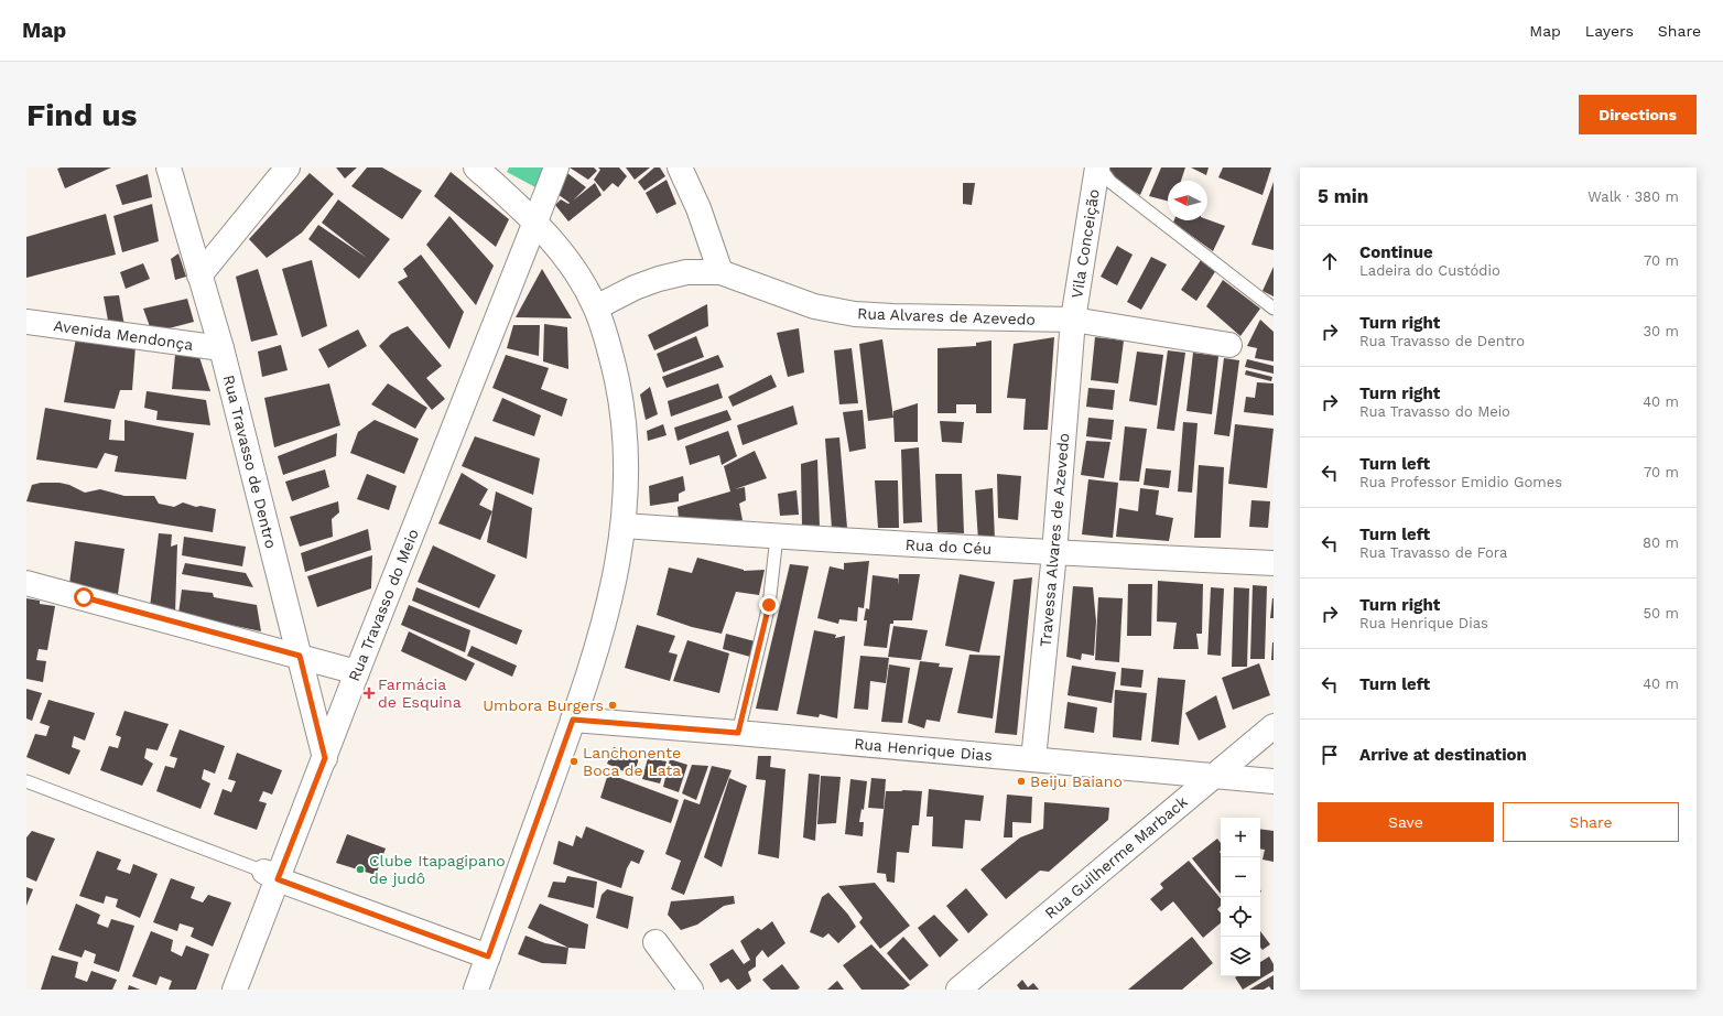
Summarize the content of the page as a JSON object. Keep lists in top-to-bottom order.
{
  "streets": {
    "street": [
      "Vila Conceição",
      "Rua Alvares de Azevedo",
      "Avenida Mendonça",
      "Rua Travasso de Dentro",
      "Travessa Alvares de Azevedo",
      "Rua do Céu",
      "Rua Travasso do Meio",
      "Rua Henrique Dias",
      "Rua Guilherme Marback"
    ]
  },
  "crossings": [
    ["Vila Conceição", "Rua Alvares de Azevedo"],
    ["Vila Conceição", "Travessa Alvares de Azevedo"],
    ["Rua Alvares de Azevedo", "Travessa Alvares de Azevedo"],
    ["Avenida Mendonça", "Rua Travasso de Dentro"],
    ["Rua Travasso de Dentro", "Rua Travasso do Meio"],
    ["Travessa Alvares de Azevedo", "Rua do Céu"],
    ["Travessa Alvares de Azevedo", "Rua Henrique Dias"],
    ["Rua Henrique Dias", "Rua Guilherme Marback"]
  ],
  "places": {
    "health": ["Farmácia de Esquina"],
    "other": [
      "Umbora Burgers",
      "Lanchonente Boca de Lata",
      "Beiju Baiano",
      "Clube Itapagipano de judô"
    ]
  },
  "north": "left",
  "page": {
    "header": "Map",
    "nav": ["Map", "Layers", "Share"],
    "buttons": [
      "Directions",
      ["Save", "Share"]
    ],
    "title": "Find us",
    "heading": ["5 min", "Walk · 380 m"],
    "list": [
      ["Continue", "Ladeira do Custódio", "70 m"],
      ["Turn right", "Rua Travasso de Dentro", "30 m"],
      ["Turn right", "Rua Travasso do Meio", "40 m"],
      ["Turn left", "Rua Professor Emidio Gomes", "70 m"],
      ["Turn left", "Rua Travasso de Fora", "80 m"],
      ["Turn right", "Rua Henrique Dias", "50 m"],
      ["Turn left", "40 m"],
      "Arrive at destination"
    ],
    "map_buttons": ["+", "−"]
  }
}
